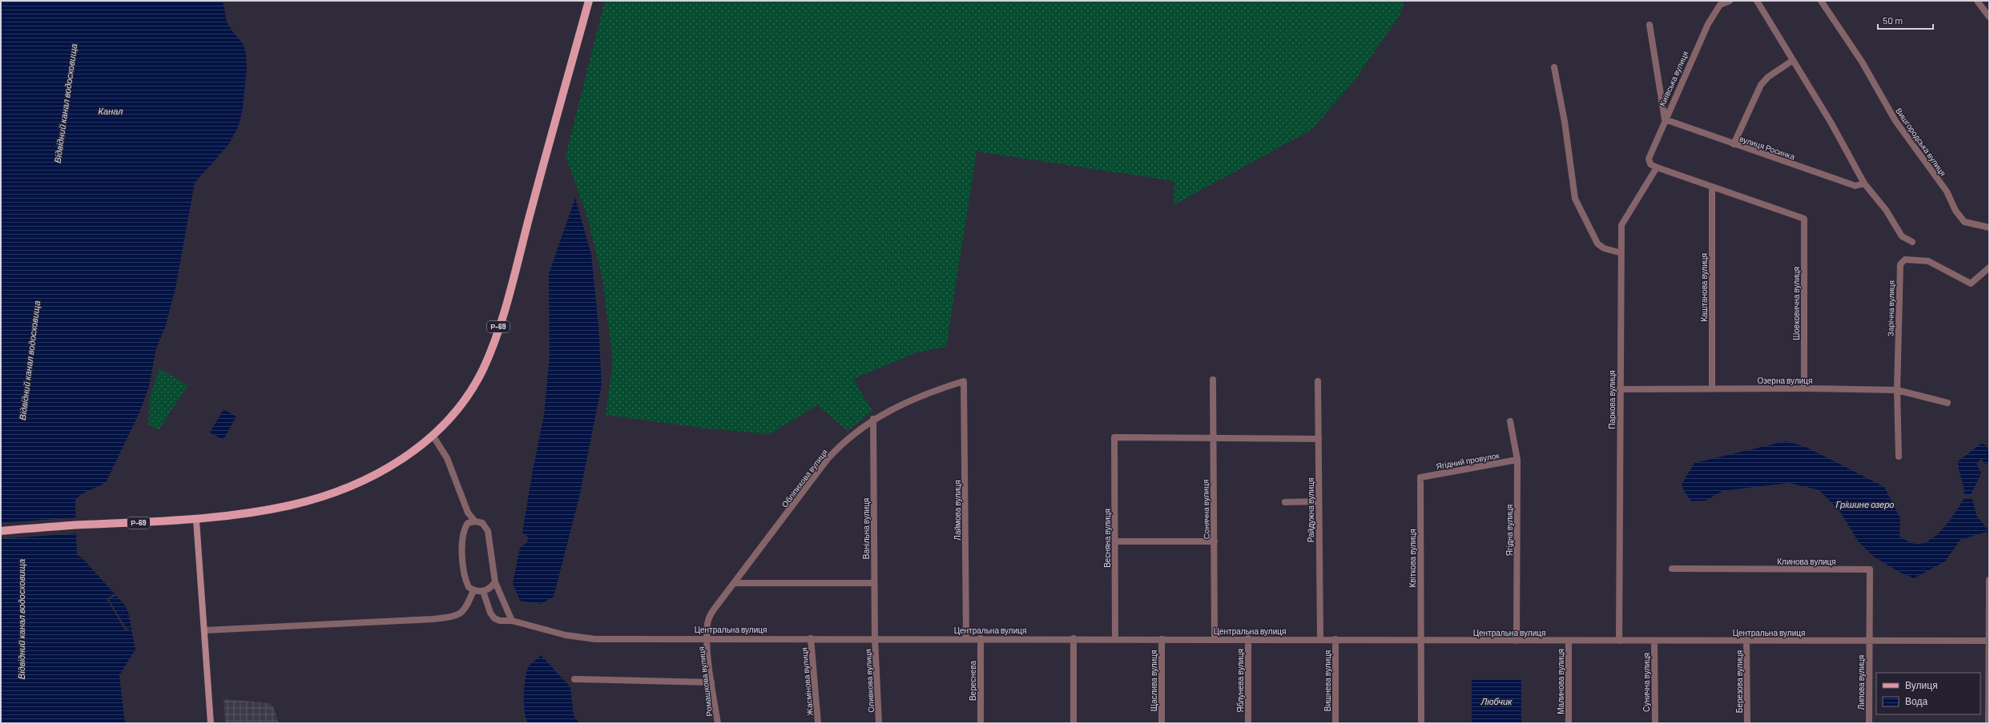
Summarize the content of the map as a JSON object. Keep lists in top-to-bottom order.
{
  "streets": {
    "main road": ["Р-69"],
    "street": [
      "Київська вулиця",
      "Вишгородська вулиця",
      "вулиця Росинка",
      "Каштанова вулиця",
      "Шовковична вулиця",
      "Зарічна вулиця",
      "Озерна вулиця",
      "Паркова вулиця",
      "Ягідний провулок",
      "Обліпихова вулиця",
      "Сонячна вулиця",
      "Лаймова вулиця",
      "Райдужна вулиця",
      "Ванільна вулиця",
      "Ягідна вулиця",
      "Весняна вулиця",
      "Квіткова вулиця",
      "Клинова вулиця",
      "Центральна вулиця",
      "Оливкова вулиця",
      "Вереснева",
      "Щаслива вулиця",
      "Яблунева вулиця",
      "Вишнева вулиця",
      "Ромашкова вулиця",
      "Жасмінова вулиця",
      "Малинова вулиця",
      "Березова вулиця",
      "Сунична вулиця",
      "Липова вулиця"
    ]
  },
  "crossings": [
    ["Київська вулиця", "вулиця Росинка"],
    ["Київська вулиця", "Паркова вулиця"],
    ["Каштанова вулиця", "Шовковична вулиця"],
    ["Каштанова вулиця", "Озерна вулиця"],
    ["Шовковична вулиця", "Озерна вулиця"],
    ["Зарічна вулиця", "Озерна вулиця"],
    ["Озерна вулиця", "Паркова вулиця"],
    ["Паркова вулиця", "Центральна вулиця"],
    ["Ягідний провулок", "Ягідна вулиця"],
    ["Ягідний провулок", "Квіткова вулиця"],
    ["Обліпихова вулиця", "Лаймова вулиця"],
    ["Обліпихова вулиця", "Ванільна вулиця"],
    ["Обліпихова вулиця", "Центральна вулиця"],
    ["Обліпихова вулиця", "Ромашкова вулиця"],
    ["Сонячна вулиця", "Весняна вулиця"],
    ["Сонячна вулиця", "Центральна вулиця"],
    ["Лаймова вулиця", "Центральна вулиця"],
    ["Райдужна вулиця", "Центральна вулиця"],
    ["Ванільна вулиця", "Центральна вулиця"],
    ["Ванільна вулиця", "Оливкова вулиця"],
    ["Ягідна вулиця", "Центральна вулиця"],
    ["Весняна вулиця", "Центральна вулиця"],
    ["Квіткова вулиця", "Центральна вулиця"],
    ["Клинова вулиця", "Центральна вулиця"],
    ["Клинова вулиця", "Липова вулиця"],
    ["Центральна вулиця", "Оливкова вулиця"],
    ["Центральна вулиця", "Вереснева"],
    ["Центральна вулиця", "Щаслива вулиця"],
    ["Центральна вулиця", "Яблунева вулиця"],
    ["Центральна вулиця", "Вишнева вулиця"],
    ["Центральна вулиця", "Ромашкова вулиця"],
    ["Центральна вулиця", "Жасмінова вулиця"],
    ["Центральна вулиця", "Малинова вулиця"],
    ["Центральна вулиця", "Березова вулиця"],
    ["Центральна вулиця", "Сунична вулиця"],
    ["Центральна вулиця", "Липова вулиця"]
  ],
  "water": [
    "Відвідний канал водосховища",
    "Канал",
    "Грішине озеро",
    "Любчик"
  ],
  "legend": ["Вулиця", "Вода"],
  "scale_bar": "50 m"
}
